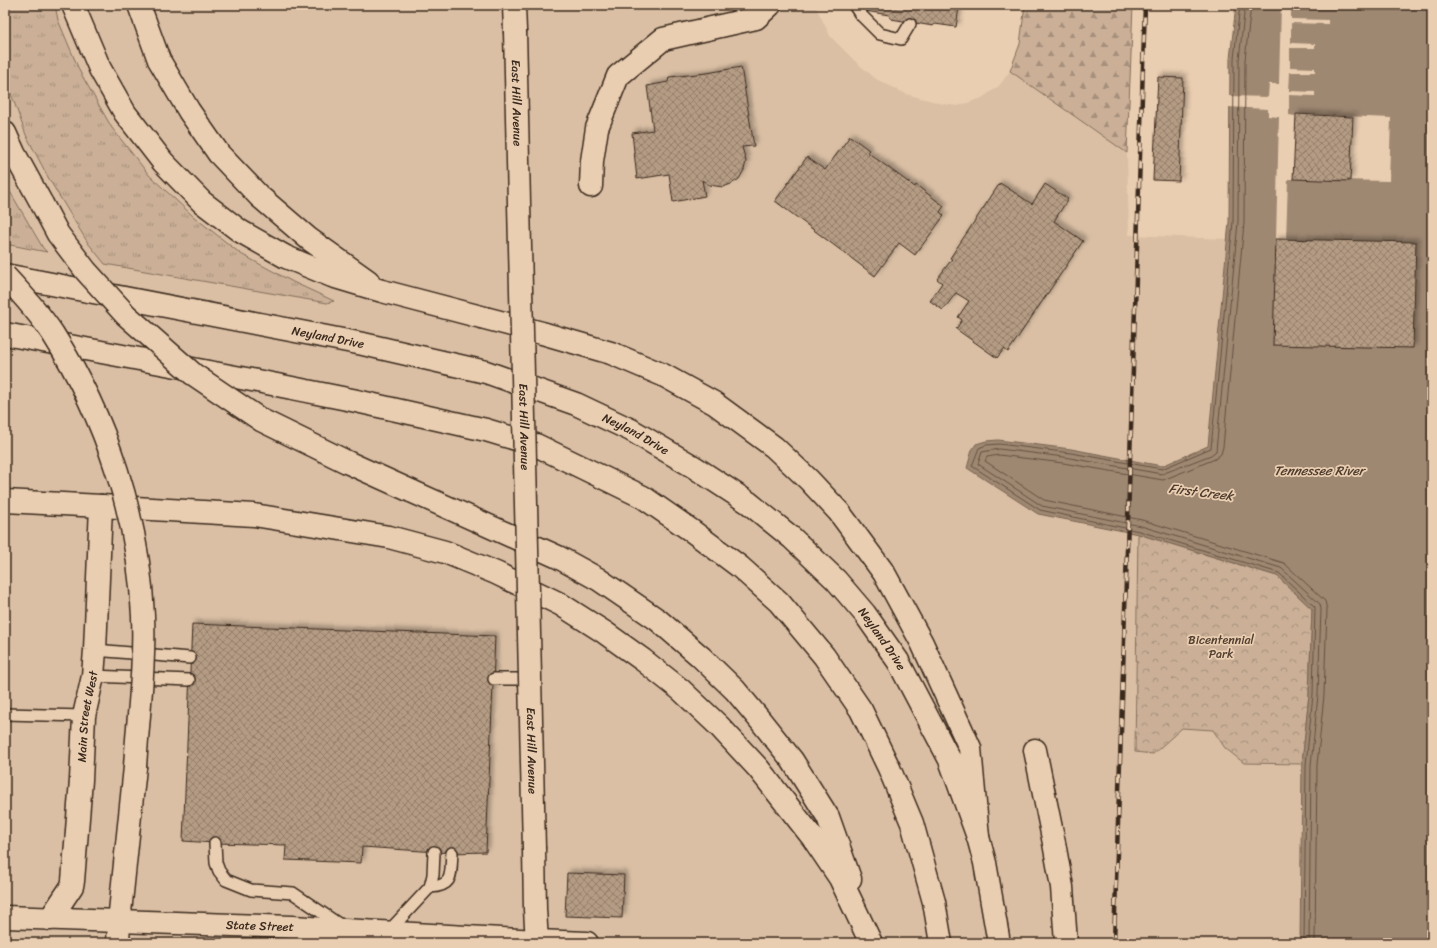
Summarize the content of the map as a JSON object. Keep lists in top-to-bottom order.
{
  "streets": {
    "main road": [
      "East Hill Avenue",
      "Neyland Drive",
      "Main Street West",
      "State Street"
    ]
  },
  "crossings": [
    ["East Hill Avenue", "State Street"],
    ["Main Street West", "State Street"]
  ],
  "water": ["Tennessee River", "First Creek"],
  "parks": ["Bicentennial Park"]
}
